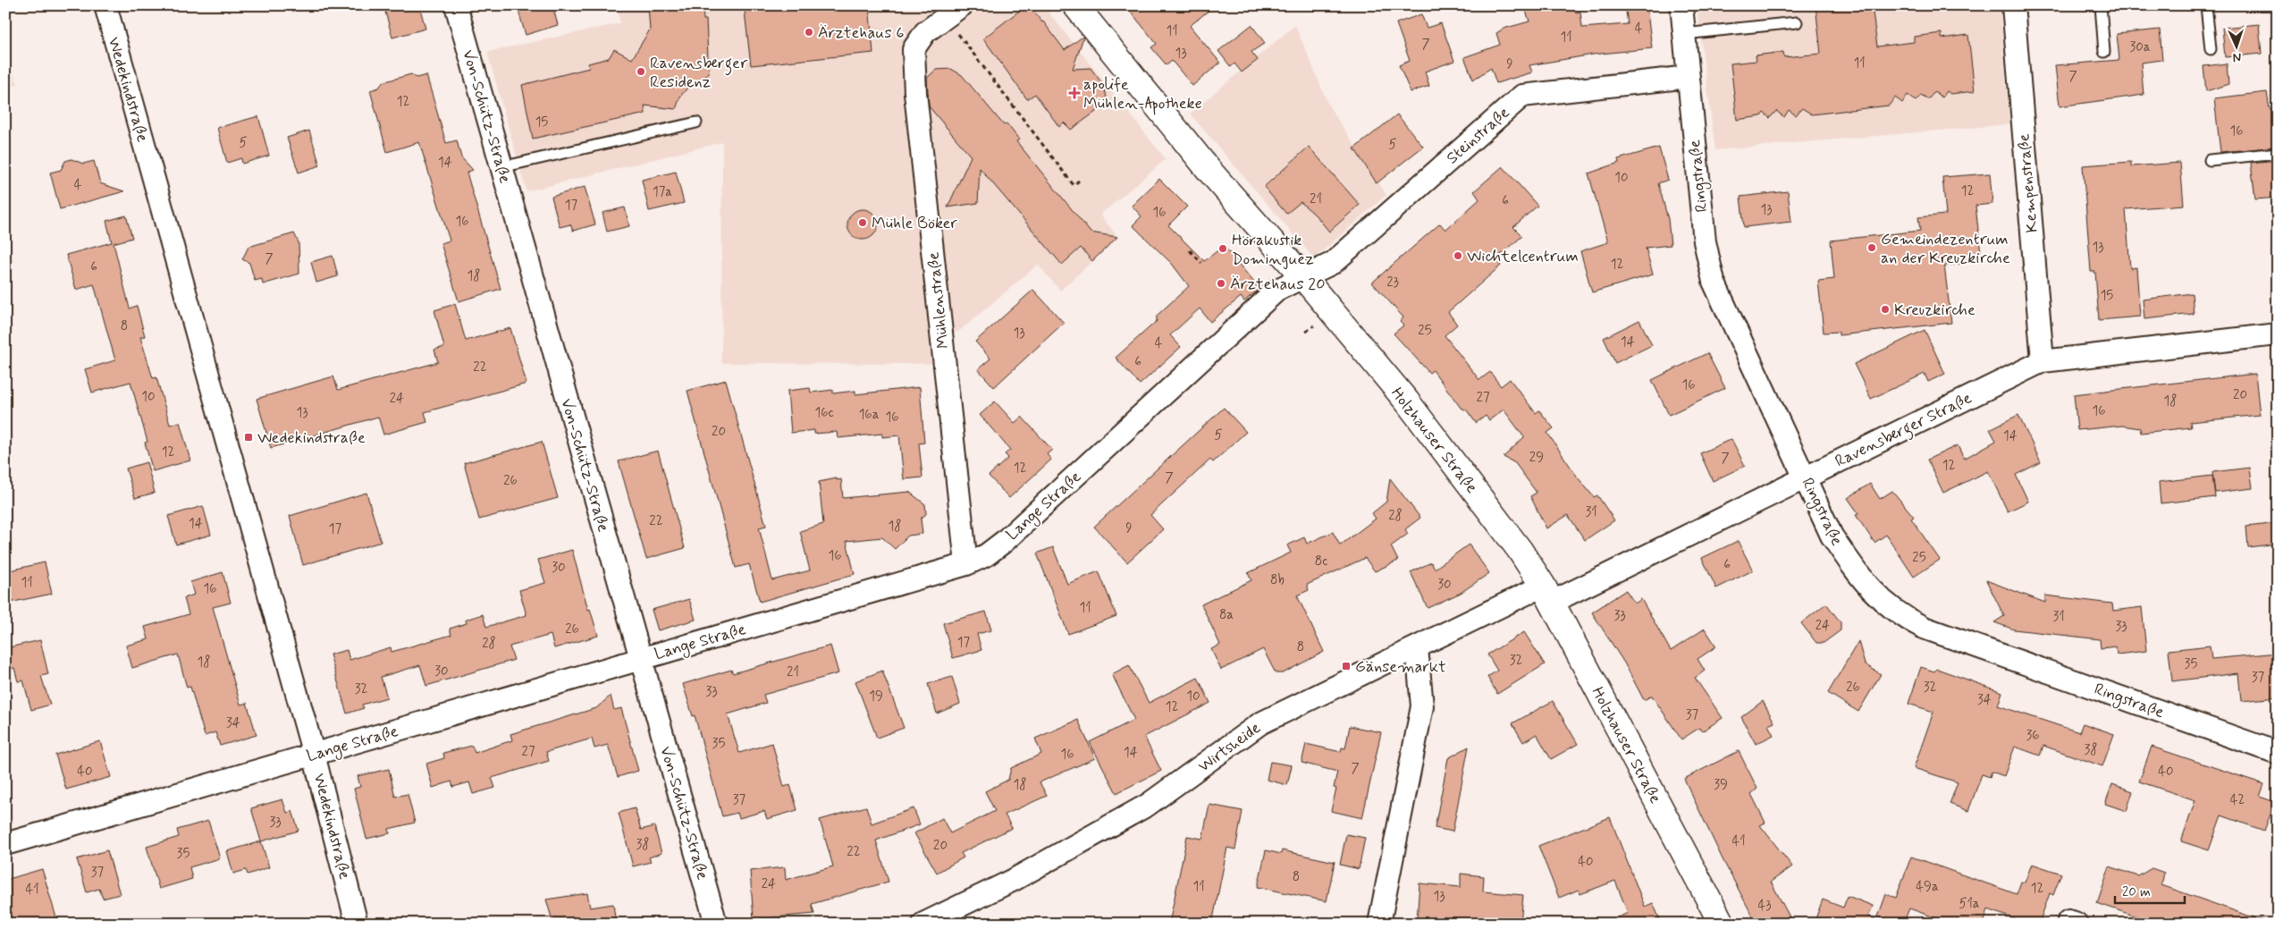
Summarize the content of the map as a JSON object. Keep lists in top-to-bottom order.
{
  "streets": {
    "street": [
      "Wedekindstraße",
      "Von-Schütz-Straße",
      "Steinstraße",
      "Ringstraße",
      "Kempenstraße",
      "Mühlenstraße",
      "Ravensberger Straße",
      "Holzhauser Straße",
      "Lange Straße",
      "Wirtsheide"
    ]
  },
  "crossings": [
    ["Wedekindstraße", "Lange Straße"],
    ["Von-Schütz-Straße", "Lange Straße"],
    ["Steinstraße", "Ringstraße"],
    ["Steinstraße", "Holzhauser Straße"],
    ["Steinstraße", "Lange Straße"],
    ["Ringstraße", "Ravensberger Straße"],
    ["Kempenstraße", "Ravensberger Straße"],
    ["Mühlenstraße", "Lange Straße"],
    ["Ravensberger Straße", "Holzhauser Straße"],
    ["Ravensberger Straße", "Wirtsheide"],
    ["Holzhauser Straße", "Lange Straße"],
    ["Holzhauser Straße", "Wirtsheide"]
  ],
  "places": {
    "other": [
      "Ärztehaus 6",
      "Ravensberger Residenz",
      "Mühle Böker",
      "Gemeindezentrum an der Kreuzkirche",
      "Hörakustik Dominguez",
      "Wichtelcentrum",
      "Ärztehaus 20",
      "Kreuzkirche"
    ],
    "health": ["apolife Mühlen-Apotheke"],
    "transit": ["Wedekindstraße", "Gänsemarkt"]
  },
  "house_numbers": [
    "4",
    "11",
    "11",
    "7",
    "30a",
    "13",
    "11",
    "9",
    "7",
    "12",
    "15",
    "16",
    "5",
    "5",
    "14",
    "10",
    "4",
    "12",
    "17a",
    "21",
    "6",
    "17",
    "13",
    "16",
    "16",
    "13",
    "7",
    "12",
    "6",
    "18",
    "23",
    "15",
    "8",
    "25",
    "13",
    "14",
    "4",
    "6",
    "22",
    "16",
    "20",
    "10",
    "27",
    "24",
    "18",
    "16",
    "13",
    "16c",
    "16a",
    "16",
    "20",
    "5",
    "14",
    "12",
    "29",
    "7",
    "12",
    "12",
    "7",
    "26",
    "31",
    "28",
    "22",
    "14",
    "18",
    "9",
    "17",
    "16",
    "25",
    "8c",
    "6",
    "30",
    "8b",
    "11",
    "30",
    "16",
    "11",
    "8a",
    "33",
    "31",
    "24",
    "33",
    "26",
    "17",
    "28",
    "8",
    "32",
    "18",
    "35",
    "30",
    "21",
    "37",
    "26",
    "32",
    "32",
    "33",
    "19",
    "10",
    "34",
    "12",
    "37",
    "34",
    "36",
    "35",
    "38",
    "27",
    "14",
    "16",
    "7",
    "40",
    "40",
    "18",
    "39",
    "37",
    "42",
    "33",
    "41",
    "38",
    "20",
    "22",
    "35",
    "40",
    "37",
    "8",
    "24",
    "11",
    "49a",
    "12",
    "41",
    "13",
    "51a",
    "43"
  ],
  "scale_bar": "20 m",
  "north": "bottom"
}
